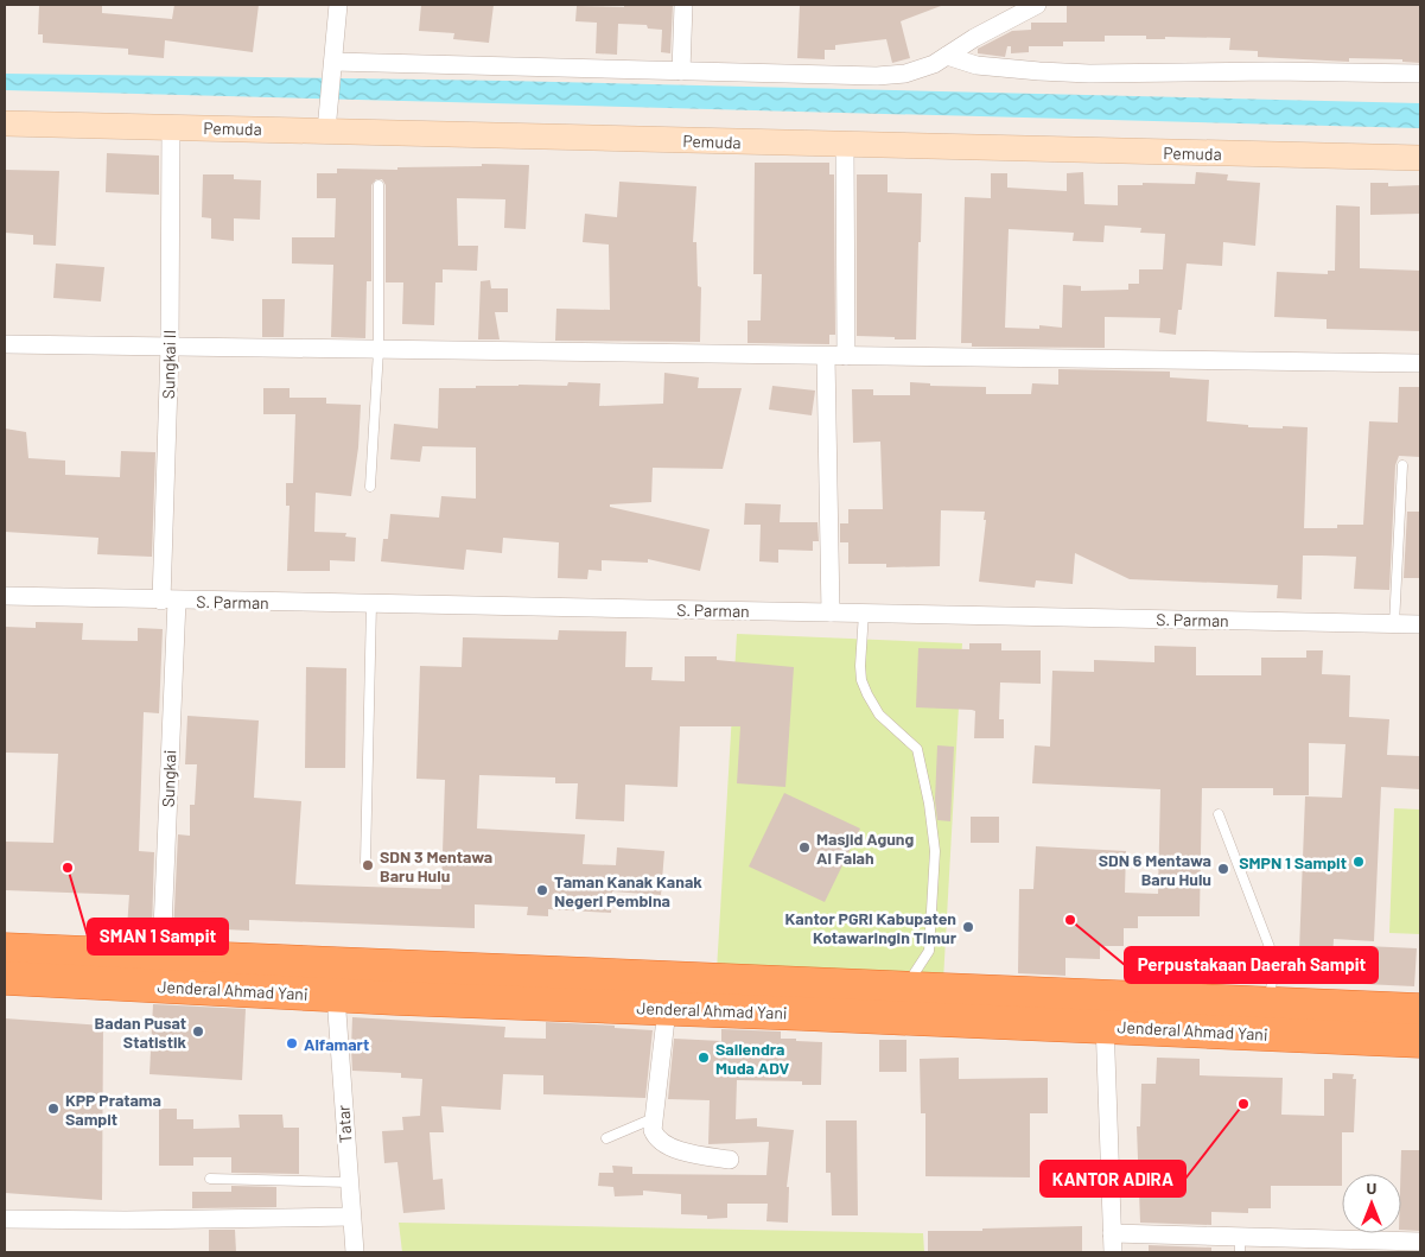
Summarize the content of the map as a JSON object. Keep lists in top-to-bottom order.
{
  "streets": {
    "highway": ["Jenderal Ahmad Yani"],
    "street": [
      "Pemuda",
      "Sungkai II",
      "S. Parman",
      "Sungkai",
      "Tatar"
    ]
  },
  "crossings": [
    ["Pemuda", "Sungkai II"],
    ["Sungkai II", "S. Parman"],
    ["Sungkai II", "Sungkai"],
    ["S. Parman", "Sungkai"],
    ["Sungkai", "Jenderal Ahmad Yani"],
    ["Jenderal Ahmad Yani", "Tatar"]
  ],
  "places": [
    "Masjid Agung Al Falah",
    "SMPN 1 Sampit",
    "SDN 3 Mentawa Baru Hulu",
    "SMAN 1 Sampit",
    "SDN 6 Mentawa Baru Hulu",
    "Taman Kanak Kanak Negeri Pembina",
    "Perpustakaan Daerah Sampit",
    "Kantor PGRI Kabupaten Kotawaringin Timur",
    "Badan Pusat Statistik",
    "Alfamart",
    "Sailendra Muda ADV",
    "KANTOR ADIRA",
    "KPP Pratama Sampit"
  ],
  "north": "top"
}
